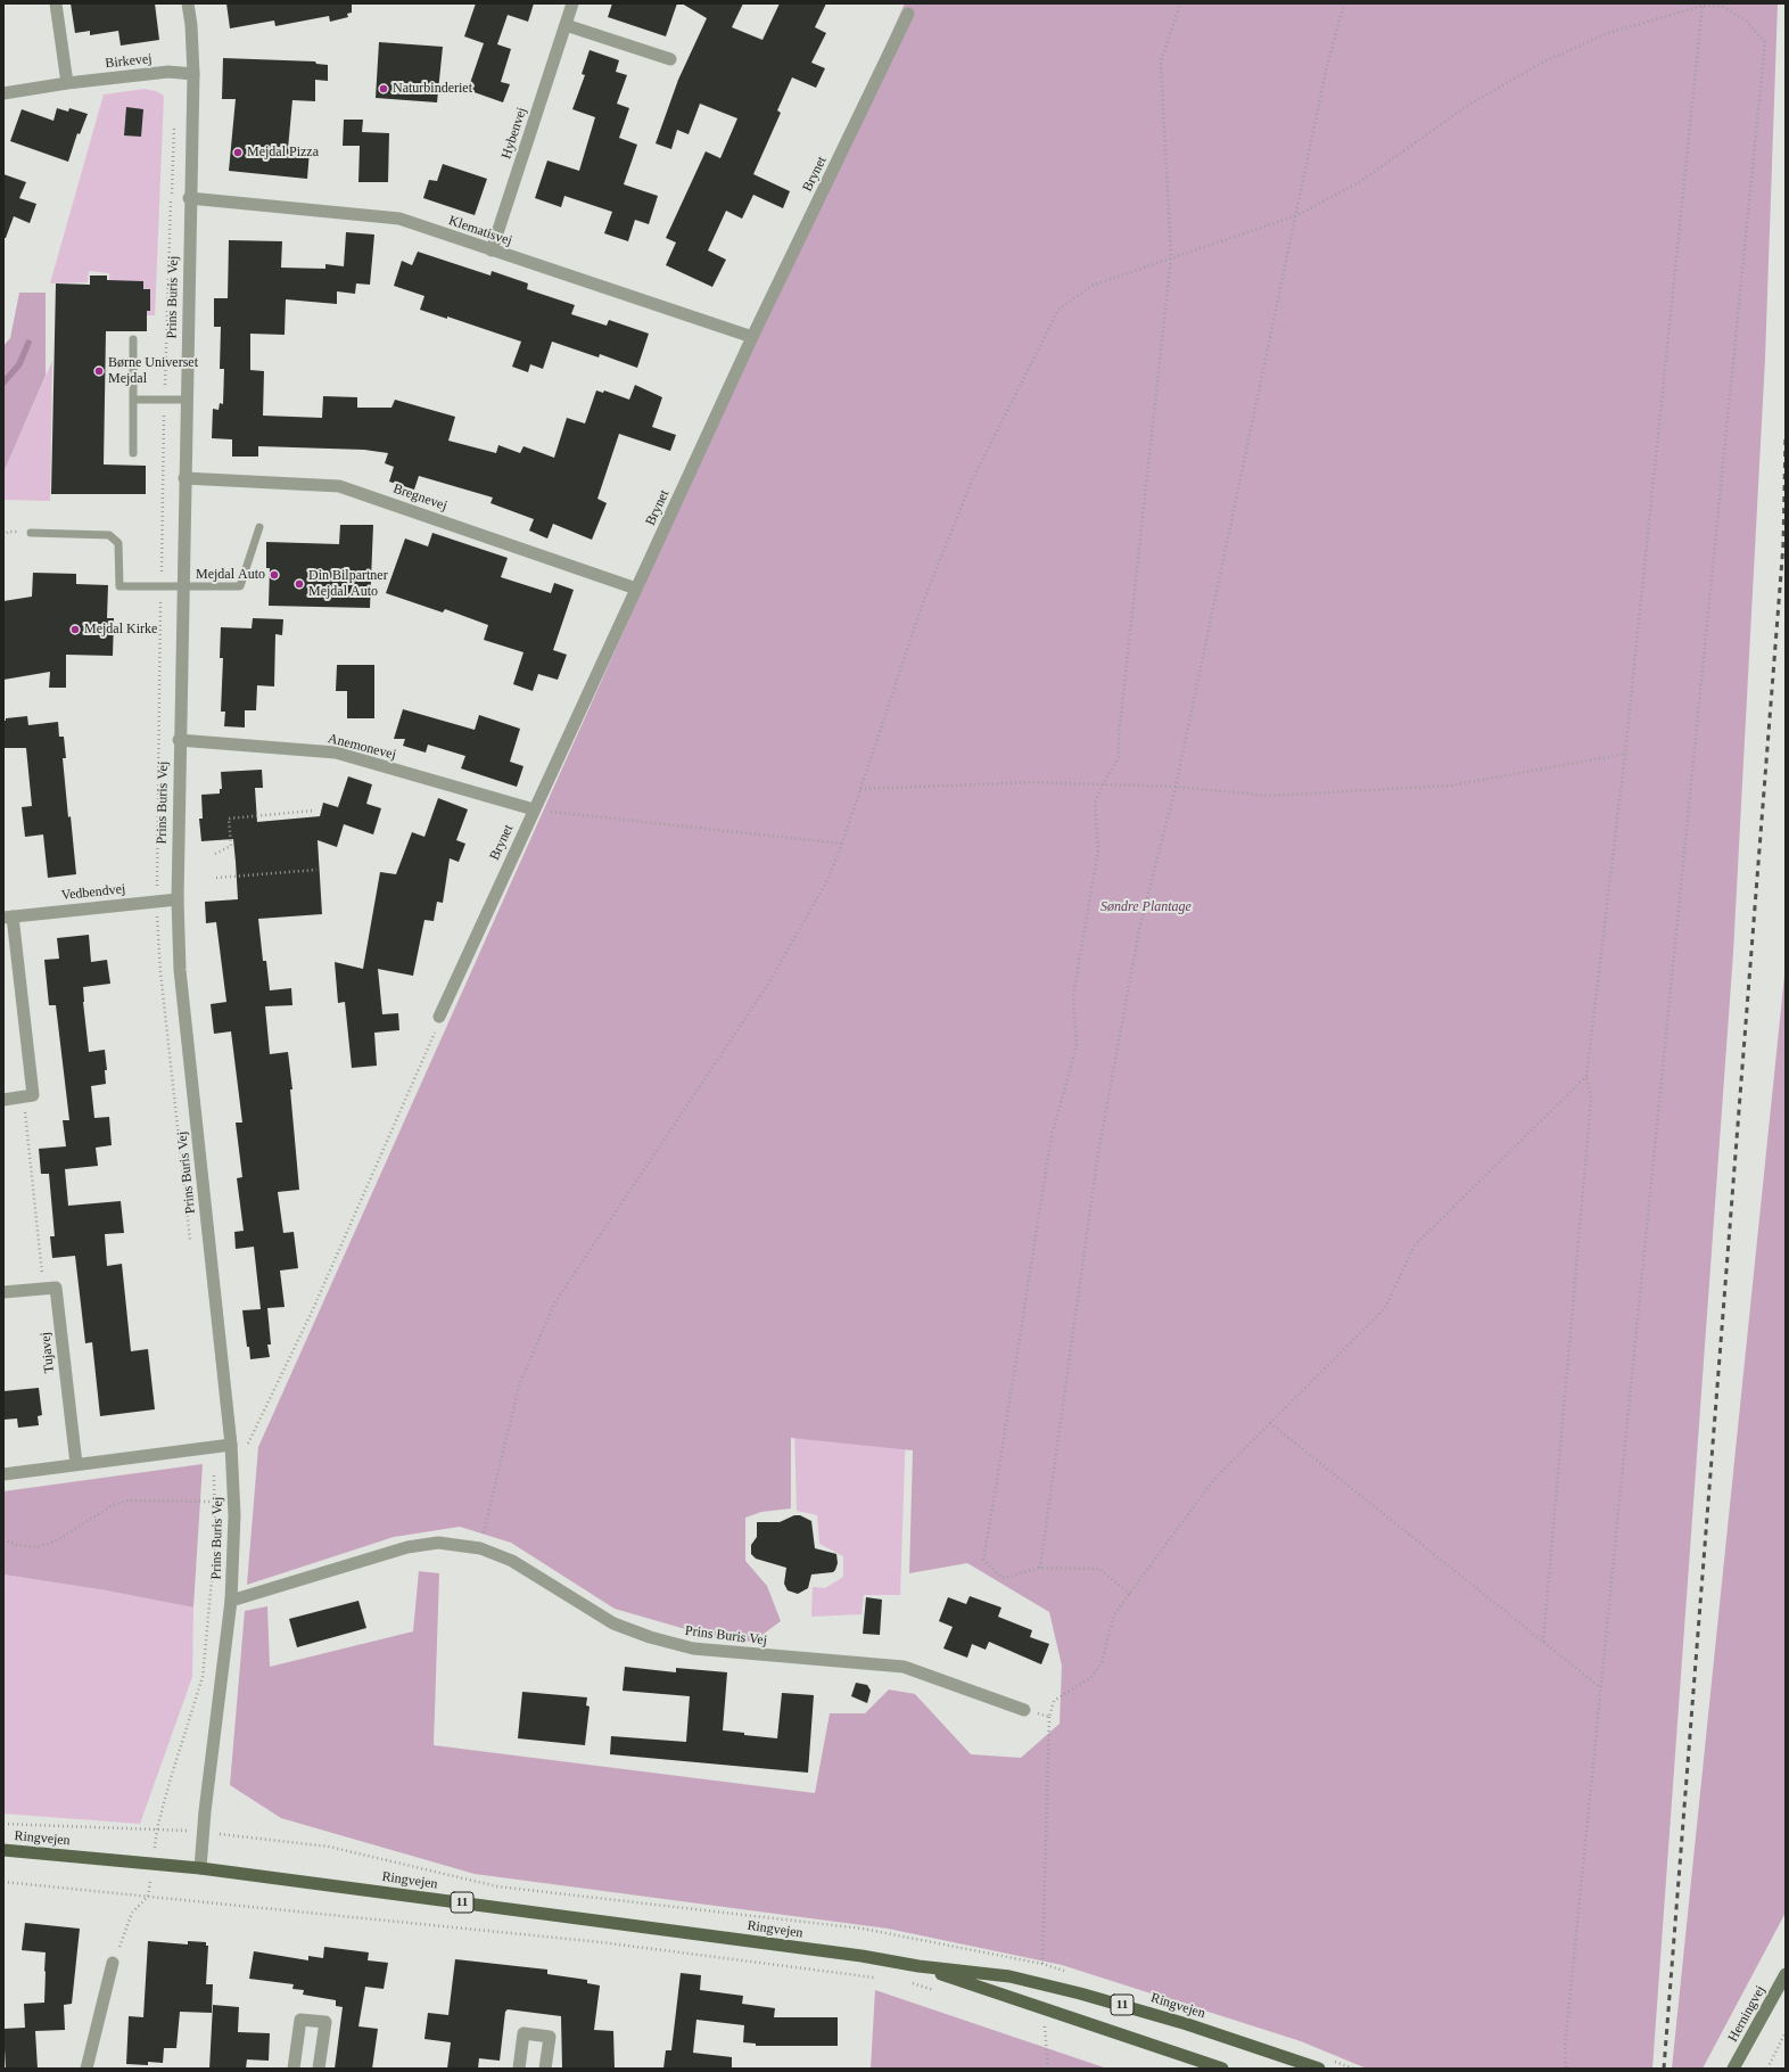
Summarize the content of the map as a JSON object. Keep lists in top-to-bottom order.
{
  "streets": {
    "main road": ["Ringvejen", "11", "Herningvej"],
    "street": [
      "Birkevej",
      "Hybenvej",
      "Brynet",
      "Klematisvej",
      "Prins Buris Vej",
      "Bregnevej",
      "Anemonevej",
      "Vedbendvej",
      "Tujavej"
    ]
  },
  "crossings": [
    ["Birkevej", "Prins Buris Vej"],
    ["Hybenvej", "Klematisvej"],
    ["Brynet", "Klematisvej"],
    ["Brynet", "Bregnevej"],
    ["Brynet", "Anemonevej"],
    ["Klematisvej", "Prins Buris Vej"],
    ["Prins Buris Vej", "Bregnevej"],
    ["Prins Buris Vej", "Anemonevej"],
    ["Prins Buris Vej", "Vedbendvej"],
    ["Prins Buris Vej", "Ringvejen"]
  ],
  "parks": ["Søndre Plantage"],
  "places": [
    "Naturbinderiet",
    "Mejdal Pizza",
    "Børne Universet Mejdal",
    "Mejdal Auto",
    "Din Bilpartner Mejdal Auto",
    "Mejdal Kirke"
  ]
}
